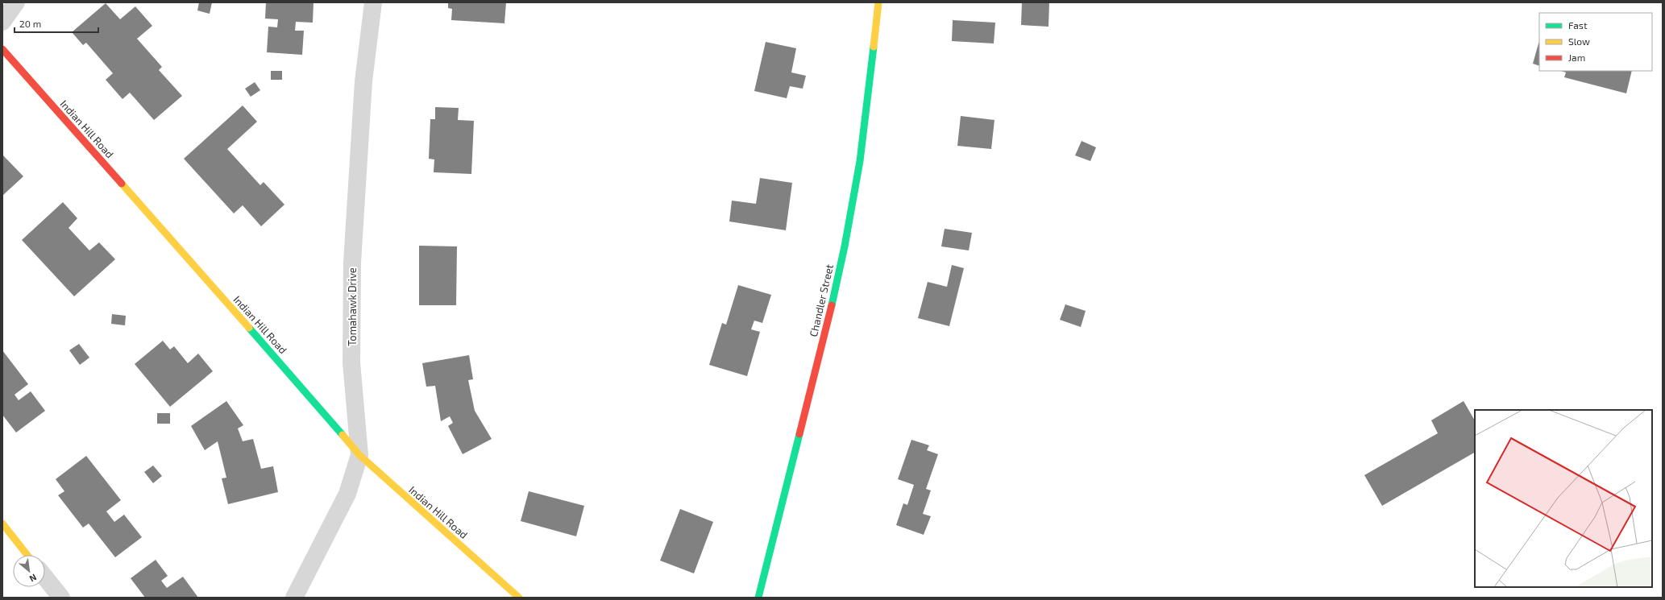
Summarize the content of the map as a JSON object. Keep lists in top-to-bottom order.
{
  "streets": {
    "street": ["Indian Hill Road", "Chandler Street", "Tomahawk Drive"]
  },
  "crossings": [
    ["Indian Hill Road", "Tomahawk Drive"]
  ],
  "legend": ["Fast", "Slow", "Jam"],
  "scale_bar": "20 m",
  "north": "bottom right"
}
